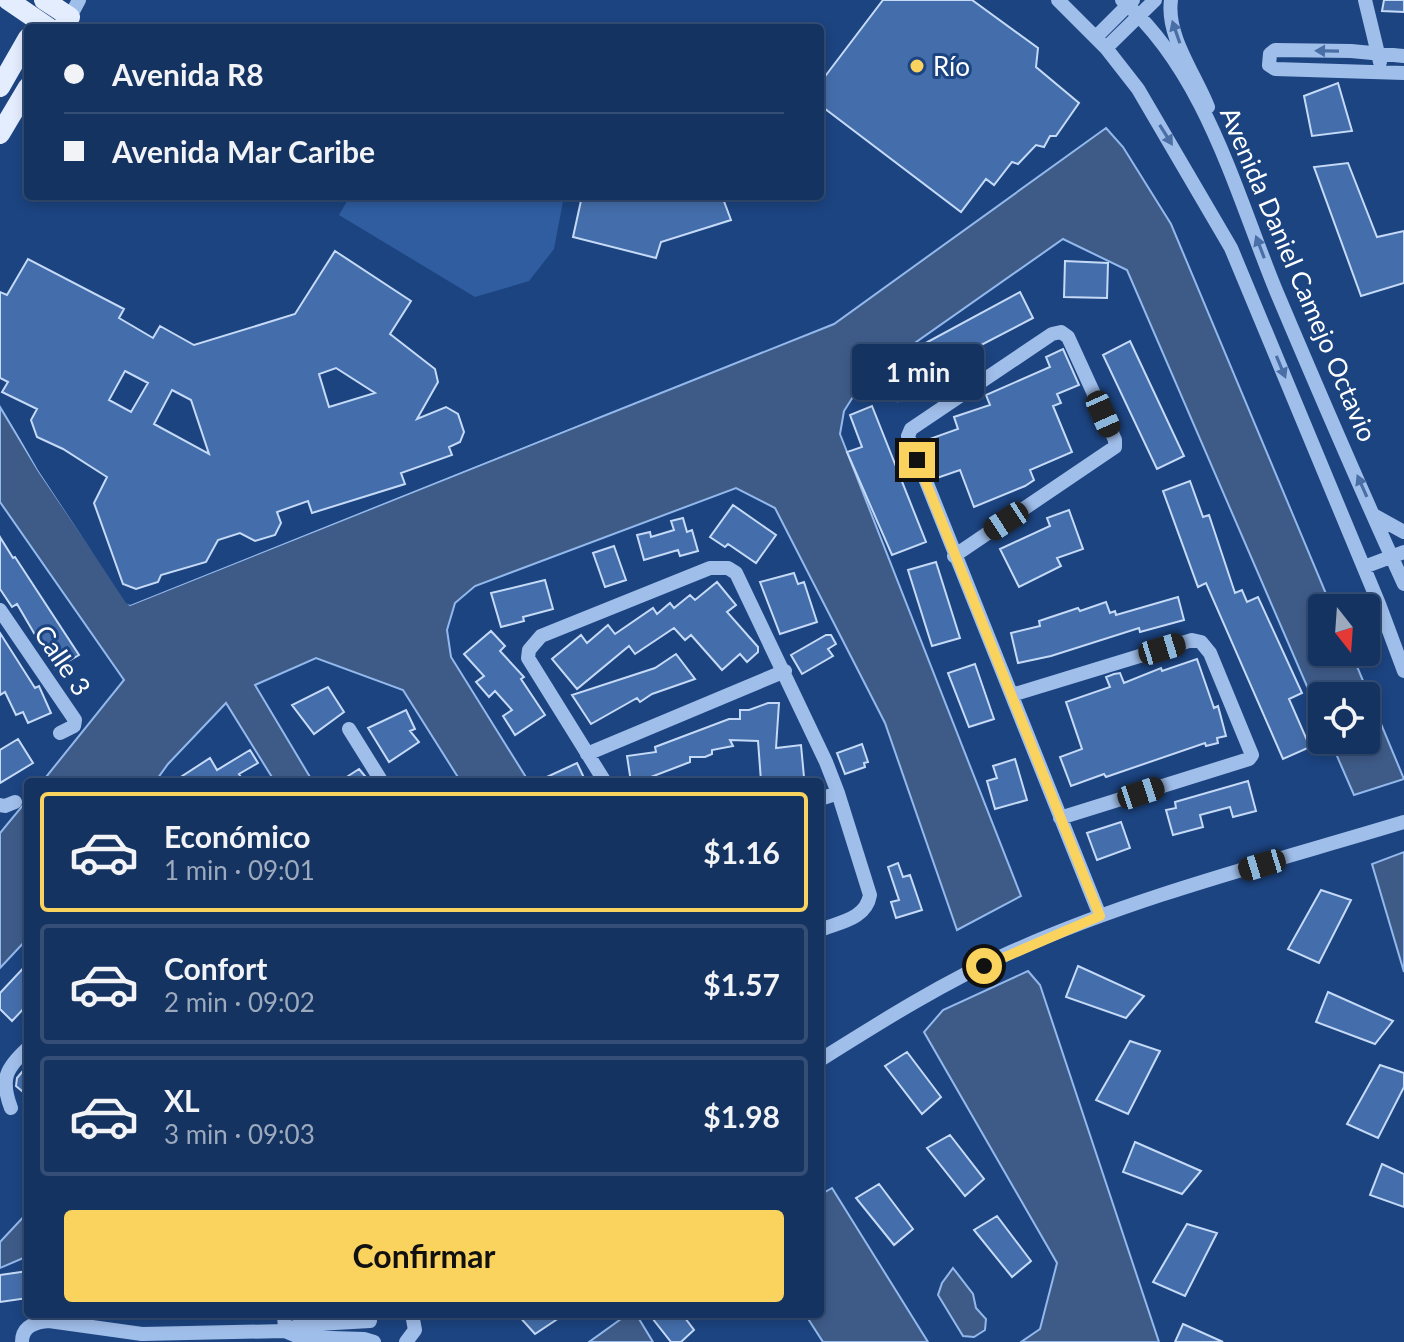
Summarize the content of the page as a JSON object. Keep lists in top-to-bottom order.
{
  "streets": {
    "street": ["Avenida Daniel Camejo Octavio", "Calle 3"]
  },
  "places": ["Río"],
  "north": "bottom",
  "page": {
    "banner": ["Avenida R8", "Avenida Mar Caribe"],
    "bubble": "1 min",
    "list": [
      {
        "name": "Económico",
        "note": "1 min · 09:01",
        "value": "$1.16"
      },
      {
        "name": "Confort",
        "note": "2 min · 09:02",
        "value": "$1.57"
      },
      {
        "name": "XL",
        "note": "3 min · 09:03",
        "value": "$1.98"
      }
    ],
    "buttons": "Confirmar"
  }
}
